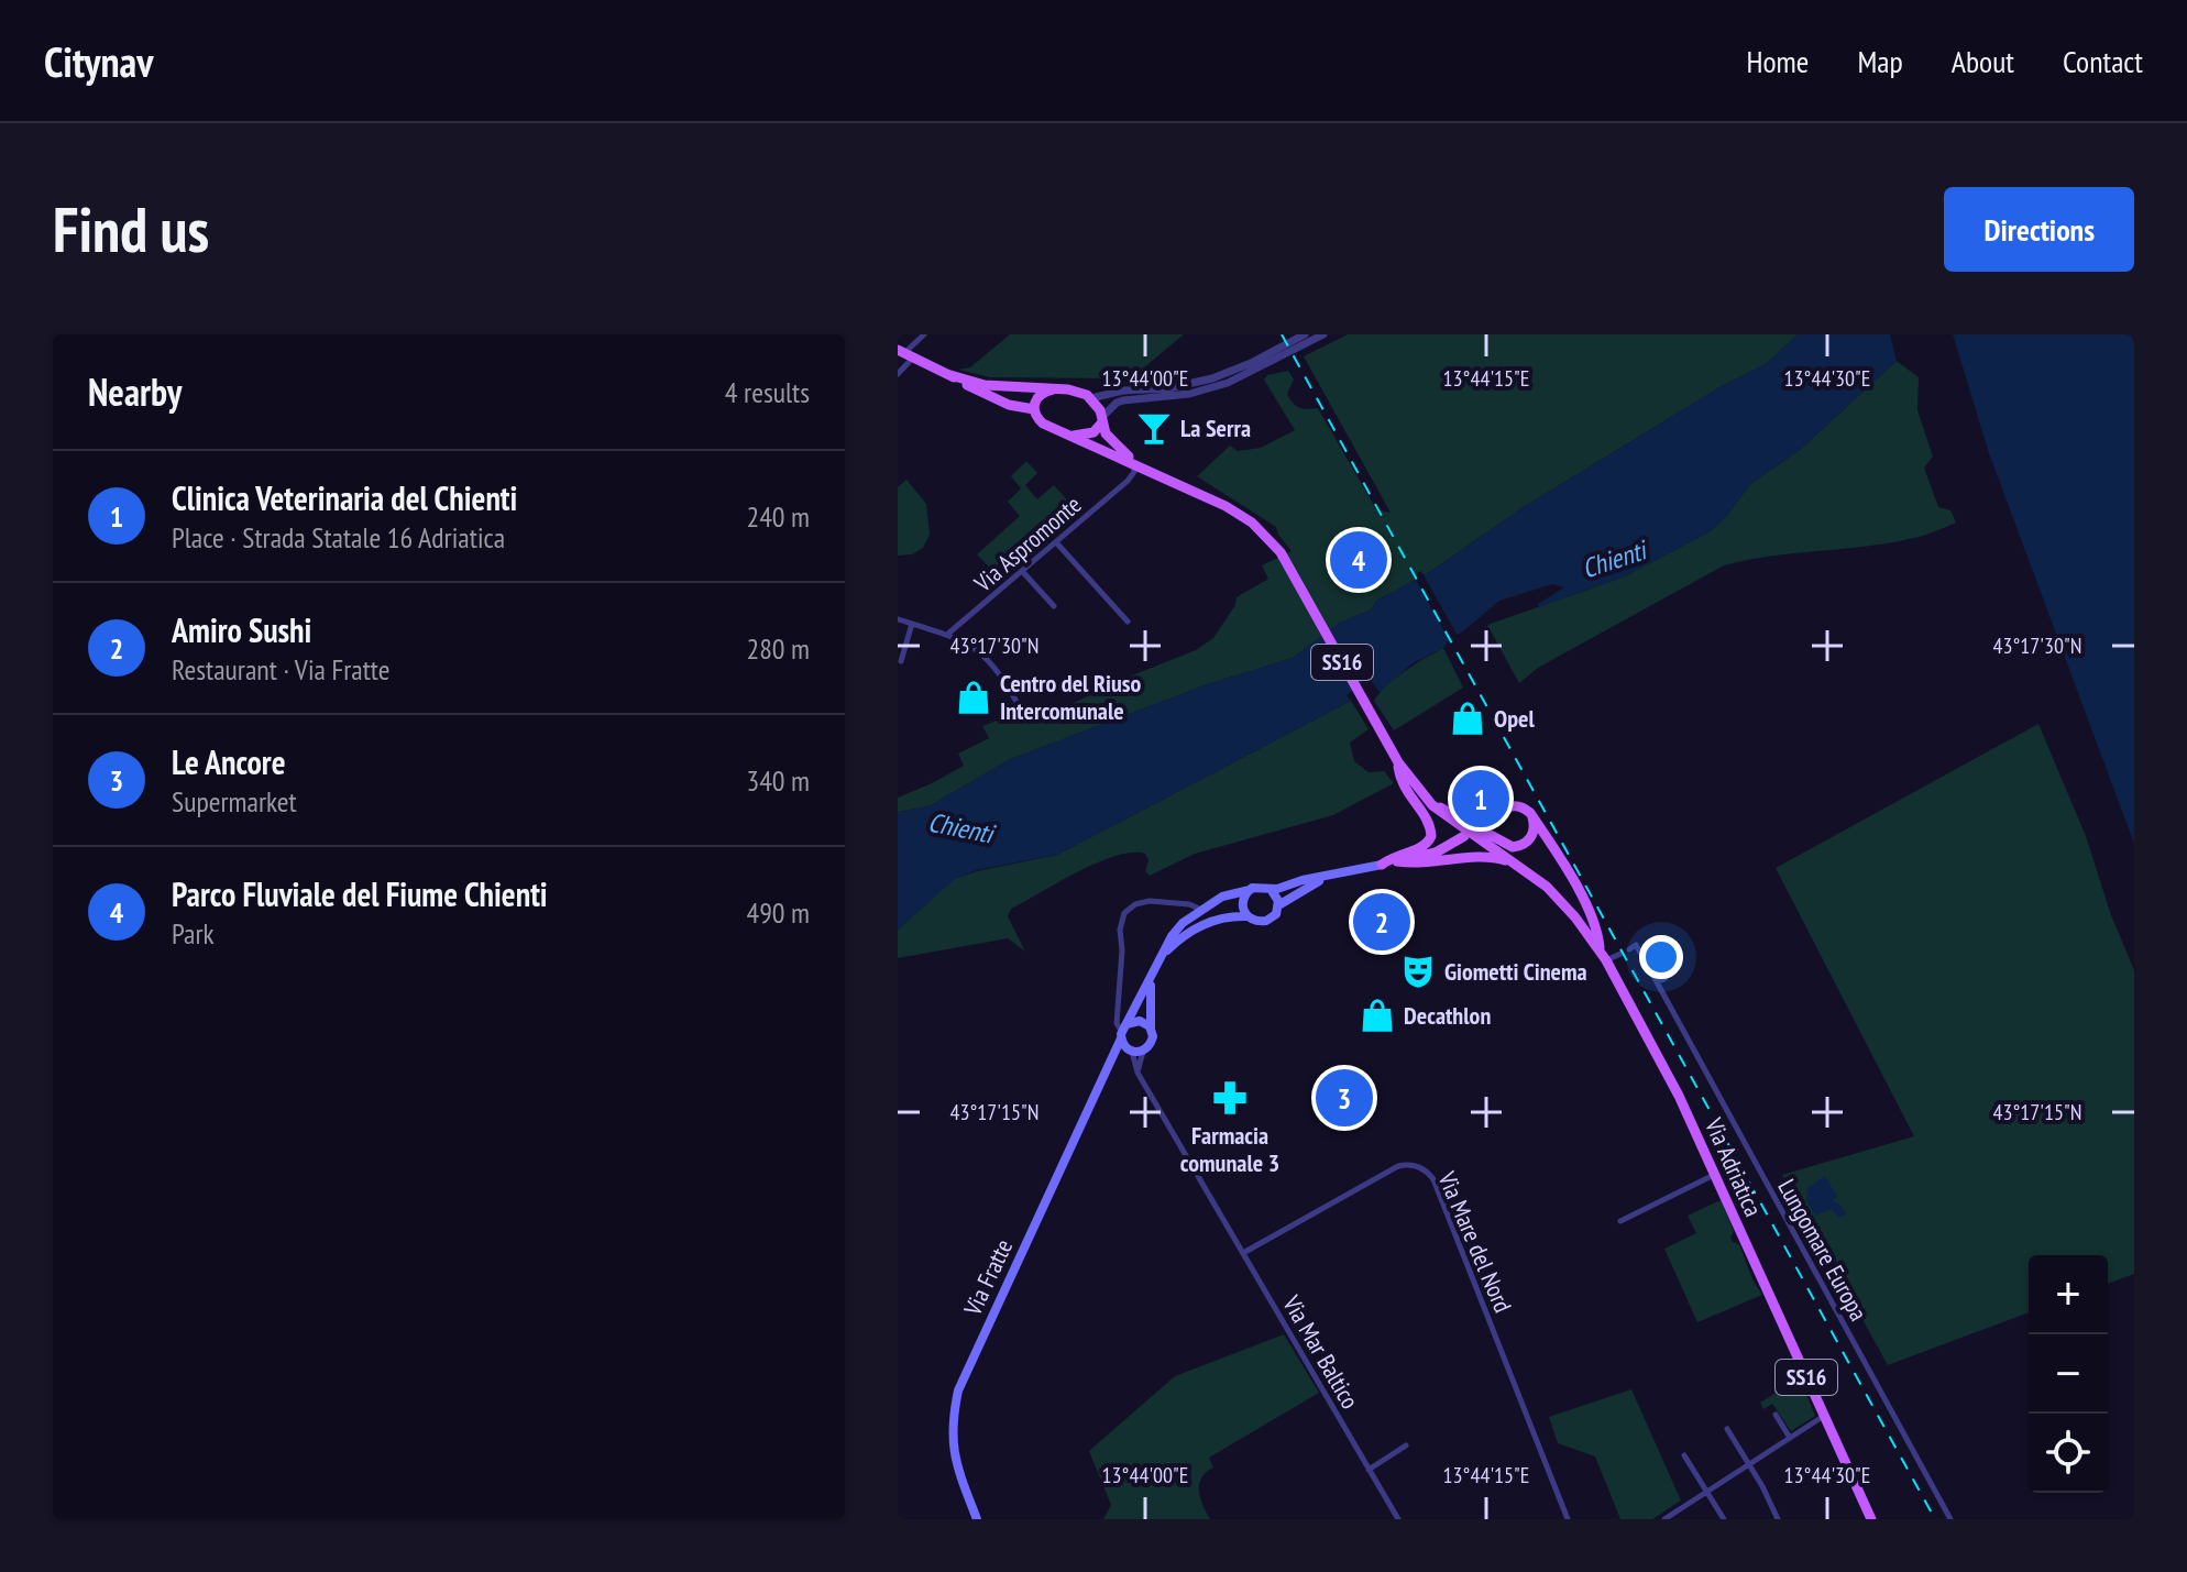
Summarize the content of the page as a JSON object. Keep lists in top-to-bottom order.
{
  "streets": {
    "main road": ["SS16", "Via Adriatica", "Via Fratte"],
    "street": [
      "Via Aspromonte",
      "Via Mare del Nord",
      "Lungomare Europa",
      "Via Mar Baltico"
    ]
  },
  "crossings": [
    ["SS16", "Via Adriatica"],
    ["Via Mare del Nord", "Via Mar Baltico"],
    ["Via Fratte", "Via Mar Baltico"]
  ],
  "water": ["Chienti"],
  "places": {
    "bar": ["La Serra"],
    "shop": ["Centro del Riuso Intercomunale", "Opel", "Decathlon"],
    "theatre": ["Giometti Cinema"],
    "pharmacy": ["Farmacia comunale 3"]
  },
  "page": {
    "header": "Citynav",
    "nav": [
      "Home",
      "Map",
      "About",
      "Contact"
    ],
    "buttons": "Directions",
    "title": "Find us",
    "heading": ["Nearby", "4 results"],
    "list": [
      {
        "mark": "1",
        "name": "Clinica Veterinaria del Chienti",
        "note": "Place · Strada Statale 16 Adriatica",
        "value": "240 m"
      },
      {
        "mark": "2",
        "name": "Amiro Sushi",
        "note": "Restaurant · Via Fratte",
        "value": "280 m"
      },
      {
        "mark": "3",
        "name": "Le Ancore",
        "note": "Supermarket",
        "value": "340 m"
      },
      {
        "mark": "4",
        "name": "Parco Fluviale del Fiume Chienti",
        "note": "Park",
        "value": "490 m"
      }
    ],
    "pins": [
      "4",
      "1",
      "2",
      "3"
    ],
    "map_buttons": ["+", "−"]
  },
  "coordinates": [
    "13°44'00\"E",
    "13°44'15\"E",
    "13°44'30\"E",
    "43°17'30\"N",
    "43°17'15\"N"
  ]
}
